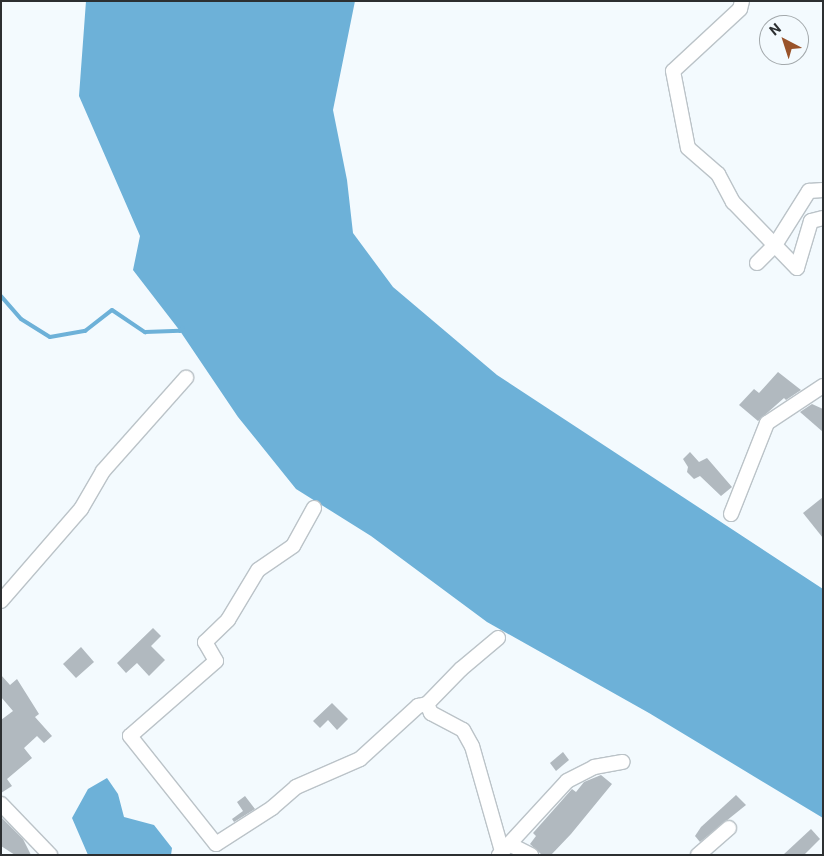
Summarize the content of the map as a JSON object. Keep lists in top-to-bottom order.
{
  "north": "top left"
}
